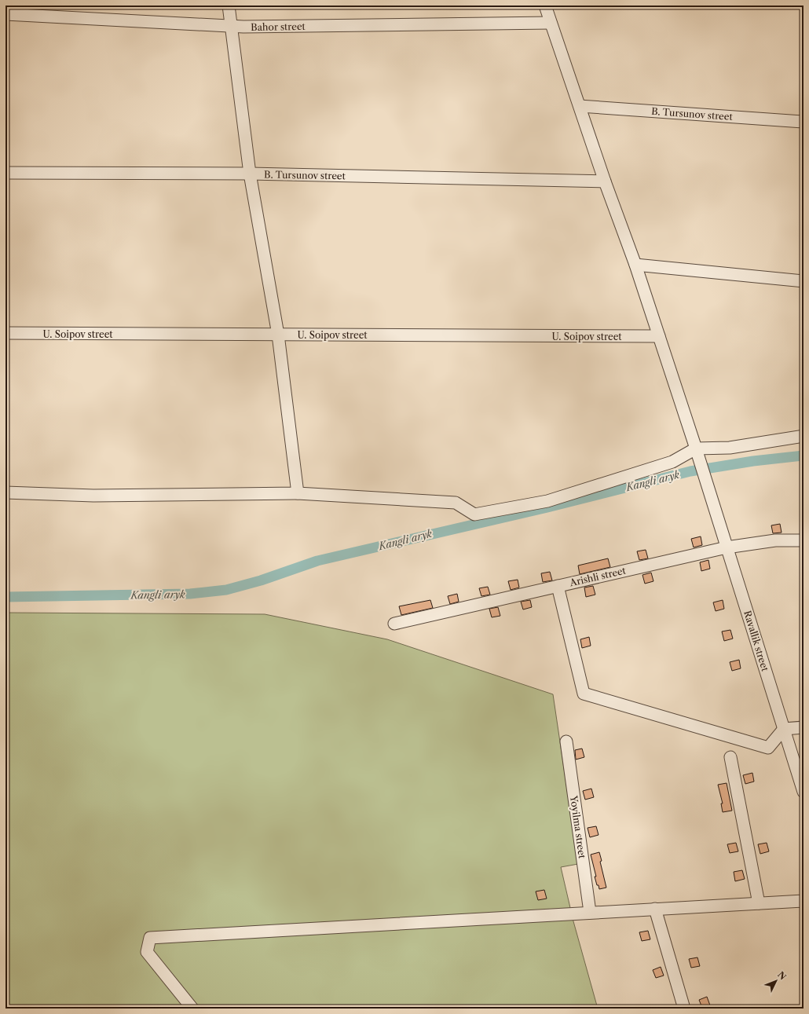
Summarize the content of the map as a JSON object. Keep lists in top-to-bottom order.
{
  "streets": {
    "street": [
      "Bahor street",
      "B. Tursunov street",
      "U. Soipov street",
      "Arishli street",
      "Ravallik street",
      "Yoyilma street"
    ]
  },
  "crossings": [
    ["Bahor street", "Ravallik street"],
    ["B. Tursunov street", "Ravallik street"],
    ["U. Soipov street", "Ravallik street"],
    ["Arishli street", "Ravallik street"]
  ],
  "water": ["Kangli aryk"],
  "north": "top right"
}
